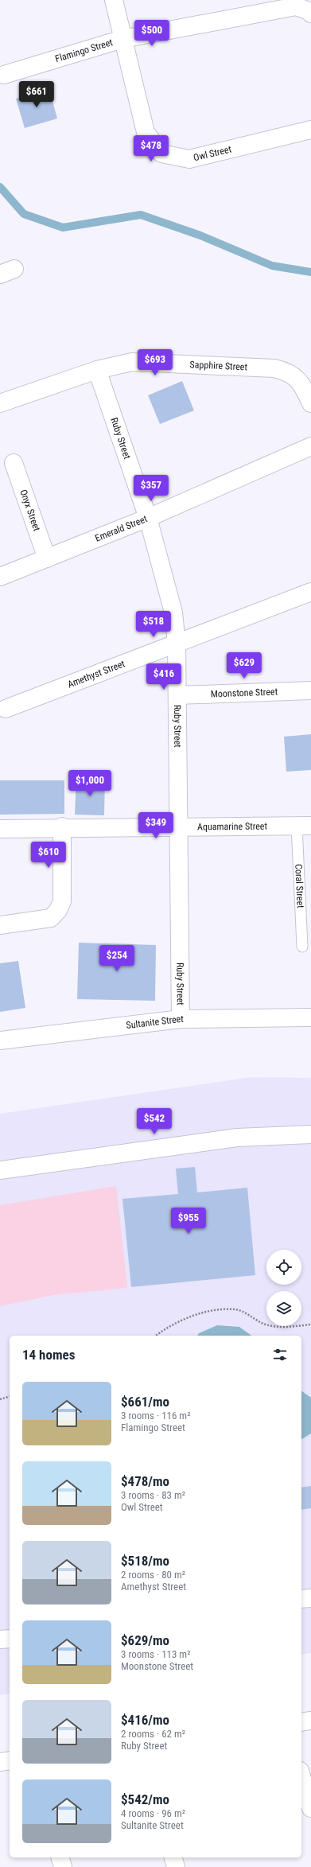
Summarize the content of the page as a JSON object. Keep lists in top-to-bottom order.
{
  "streets": {
    "street": [
      "Flamingo Street",
      "Owl Street",
      "Sapphire Street",
      "Ruby Street",
      "Onyx Street",
      "Emerald Street",
      "Amethyst Street",
      "Moonstone Street",
      "Aquamarine Street",
      "Sultanite Street"
    ],
    "lane": ["Coral Street"]
  },
  "crossings": [
    ["Flamingo Street", "Owl Street"],
    ["Sapphire Street", "Ruby Street"],
    ["Ruby Street", "Emerald Street"],
    ["Ruby Street", "Amethyst Street"],
    ["Ruby Street", "Moonstone Street"],
    ["Ruby Street", "Aquamarine Street"],
    ["Ruby Street", "Sultanite Street"],
    ["Onyx Street", "Emerald Street"],
    ["Aquamarine Street", "Coral Street"]
  ],
  "page": {
    "price": [
      "$500",
      "$661",
      "$478",
      "$693",
      "$357",
      "$518",
      "$629",
      "$416",
      "$1,000",
      "$349",
      "$610",
      "$254",
      "$542",
      "$955"
    ],
    "heading": "14 homes",
    "list": [
      {
        "name": "$661/mo",
        "note": "3 rooms · 116 m² · Flamingo Street"
      },
      {
        "name": "$478/mo",
        "note": "3 rooms · 83 m² · Owl Street"
      },
      {
        "name": "$518/mo",
        "note": "2 rooms · 80 m² · Amethyst Street"
      },
      {
        "name": "$629/mo",
        "note": "3 rooms · 113 m² · Moonstone Street"
      },
      {
        "name": "$416/mo",
        "note": "2 rooms · 62 m² · Ruby Street"
      },
      {
        "name": "$542/mo",
        "note": "4 rooms · 96 m² · Sultanite Street"
      }
    ]
  }
}
